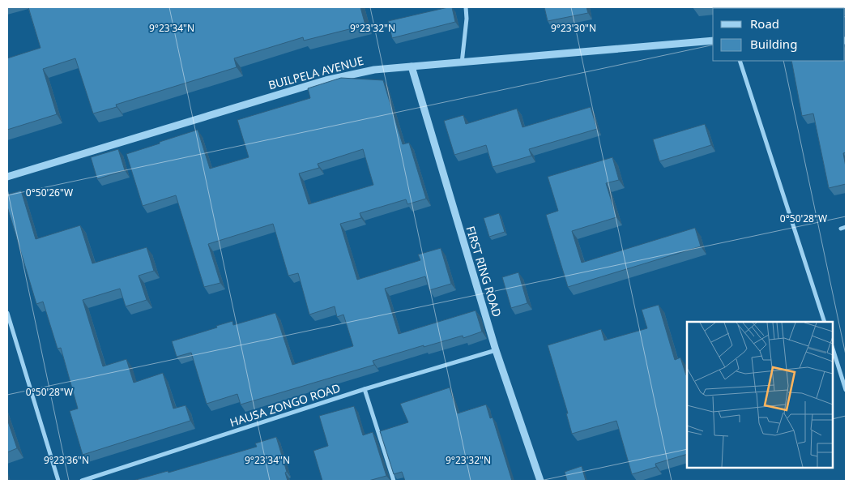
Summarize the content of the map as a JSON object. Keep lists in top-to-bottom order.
{
  "streets": {
    "street": ["BUILPELA AVENUE", "FIRST RING ROAD", "HAUSA ZONGO ROAD"]
  },
  "crossings": [
    ["BUILPELA AVENUE", "FIRST RING ROAD"],
    ["FIRST RING ROAD", "HAUSA ZONGO ROAD"]
  ],
  "legend": ["Road", "Building"],
  "coordinates": [
    "9°23'34\"N",
    "9°23'32\"N",
    "9°23'30\"N",
    "0°50'26\"W",
    "0°50'28\"W",
    "9°23'36\"N"
  ]
}
